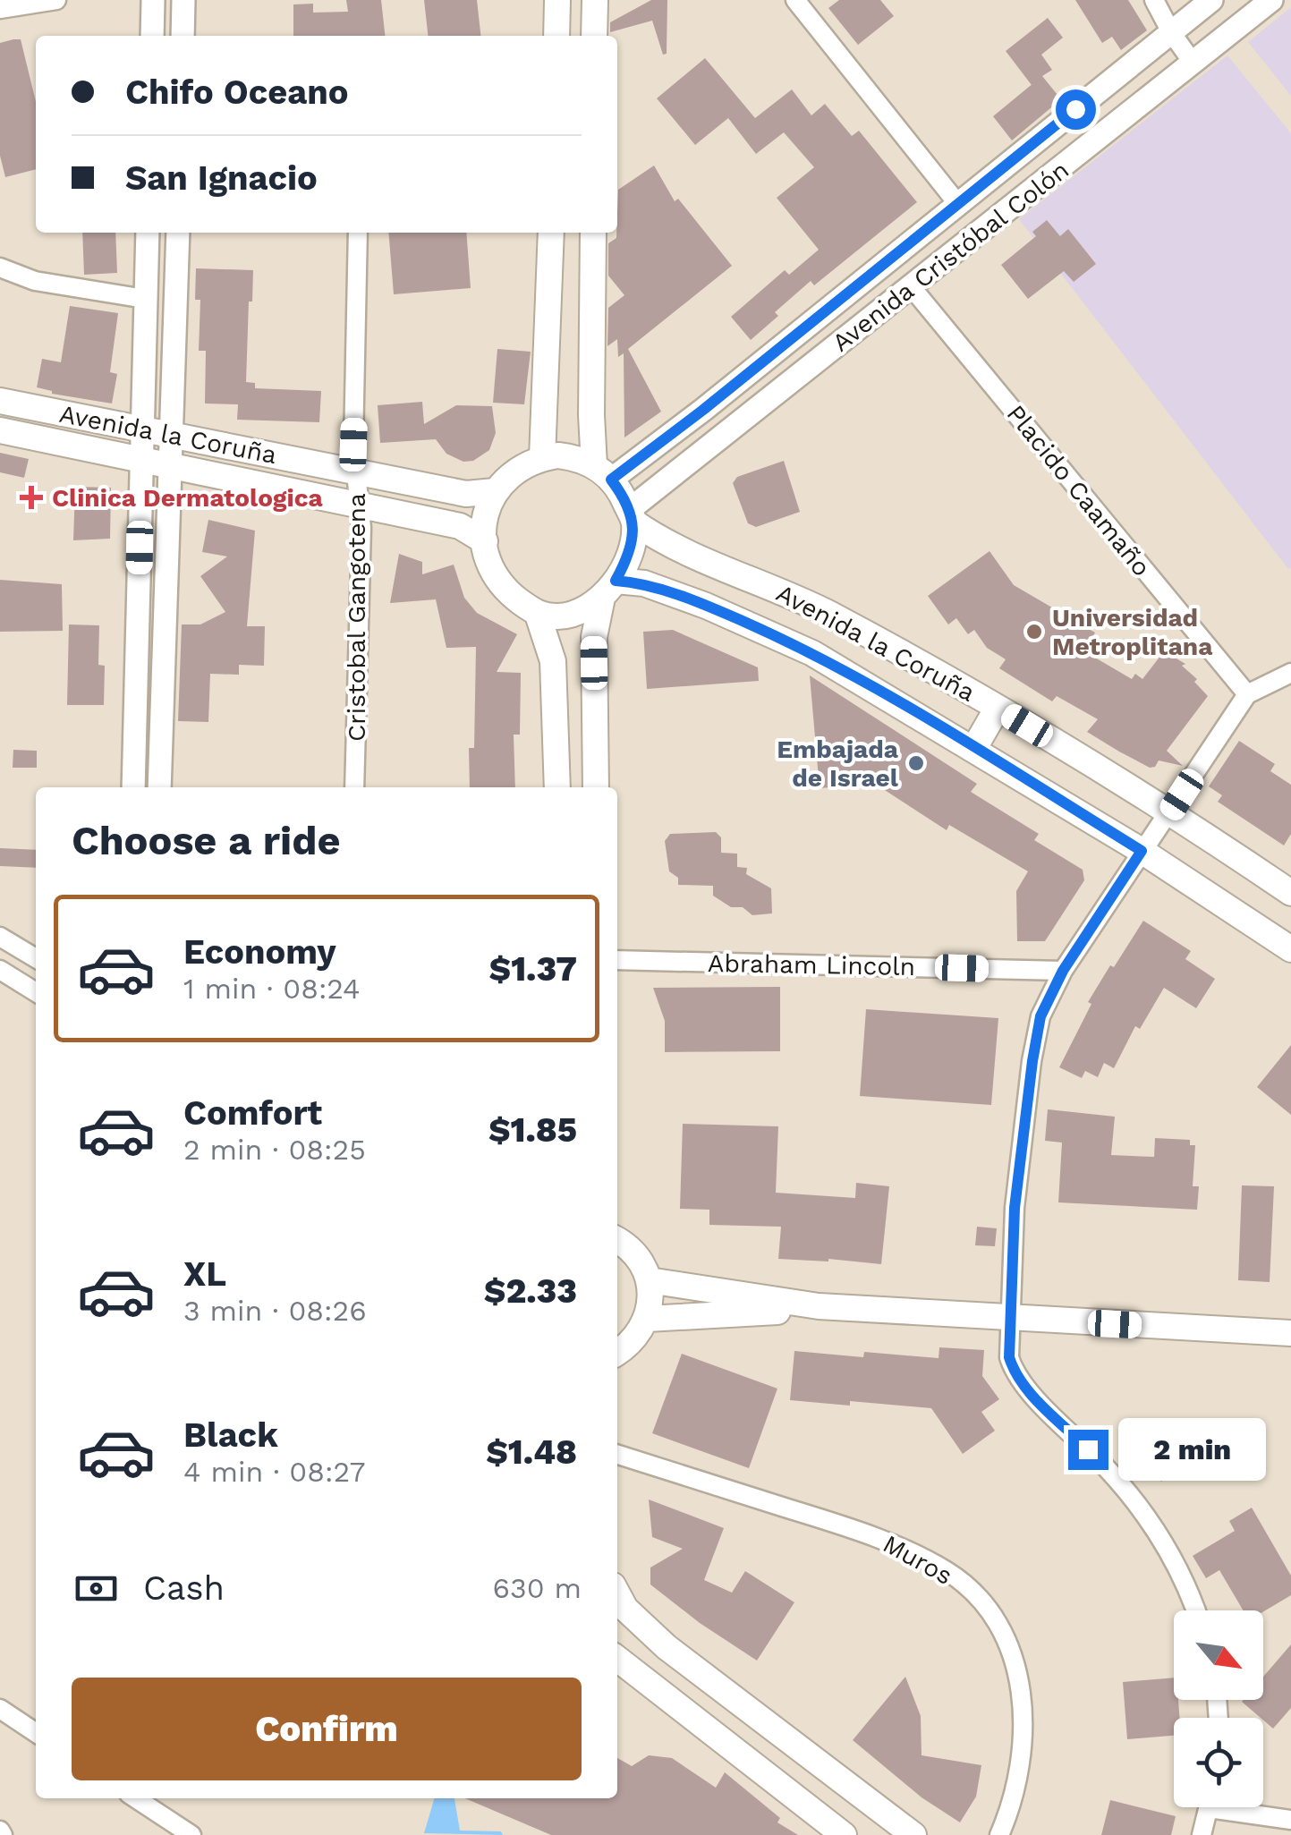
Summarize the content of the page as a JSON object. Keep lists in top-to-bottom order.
{
  "streets": {
    "main road": ["Avenida la Coruña"],
    "street": [
      "Avenida Cristóbal Colón",
      "Placido Caamaño",
      "Cristobal Gangotena",
      "Abraham Lincoln",
      "Muros"
    ]
  },
  "crossings": [
    ["Avenida Cristóbal Colón", "Avenida la Coruña"],
    ["Avenida Cristóbal Colón", "Placido Caamaño"],
    ["Avenida la Coruña", "Cristobal Gangotena"]
  ],
  "places": {
    "health": ["Clinica Dermatologica"],
    "other": ["Universidad Metroplitana", "Embajada de Israel"]
  },
  "north": "bottom right",
  "page": {
    "banner": ["Chifo Oceano", "San Ignacio"],
    "heading": "Choose a ride",
    "list": [
      {
        "name": "Economy",
        "note": "1 min · 08:24",
        "value": "$1.37"
      },
      {
        "name": "Comfort",
        "note": "2 min · 08:25",
        "value": "$1.85"
      },
      {
        "name": "XL",
        "note": "3 min · 08:26",
        "value": "$2.33"
      },
      {
        "name": "Black",
        "note": "4 min · 08:27",
        "value": "$1.48"
      }
    ],
    "bubble": "2 min",
    "pay": ["Cash", "630 m"],
    "buttons": "Confirm"
  }
}
